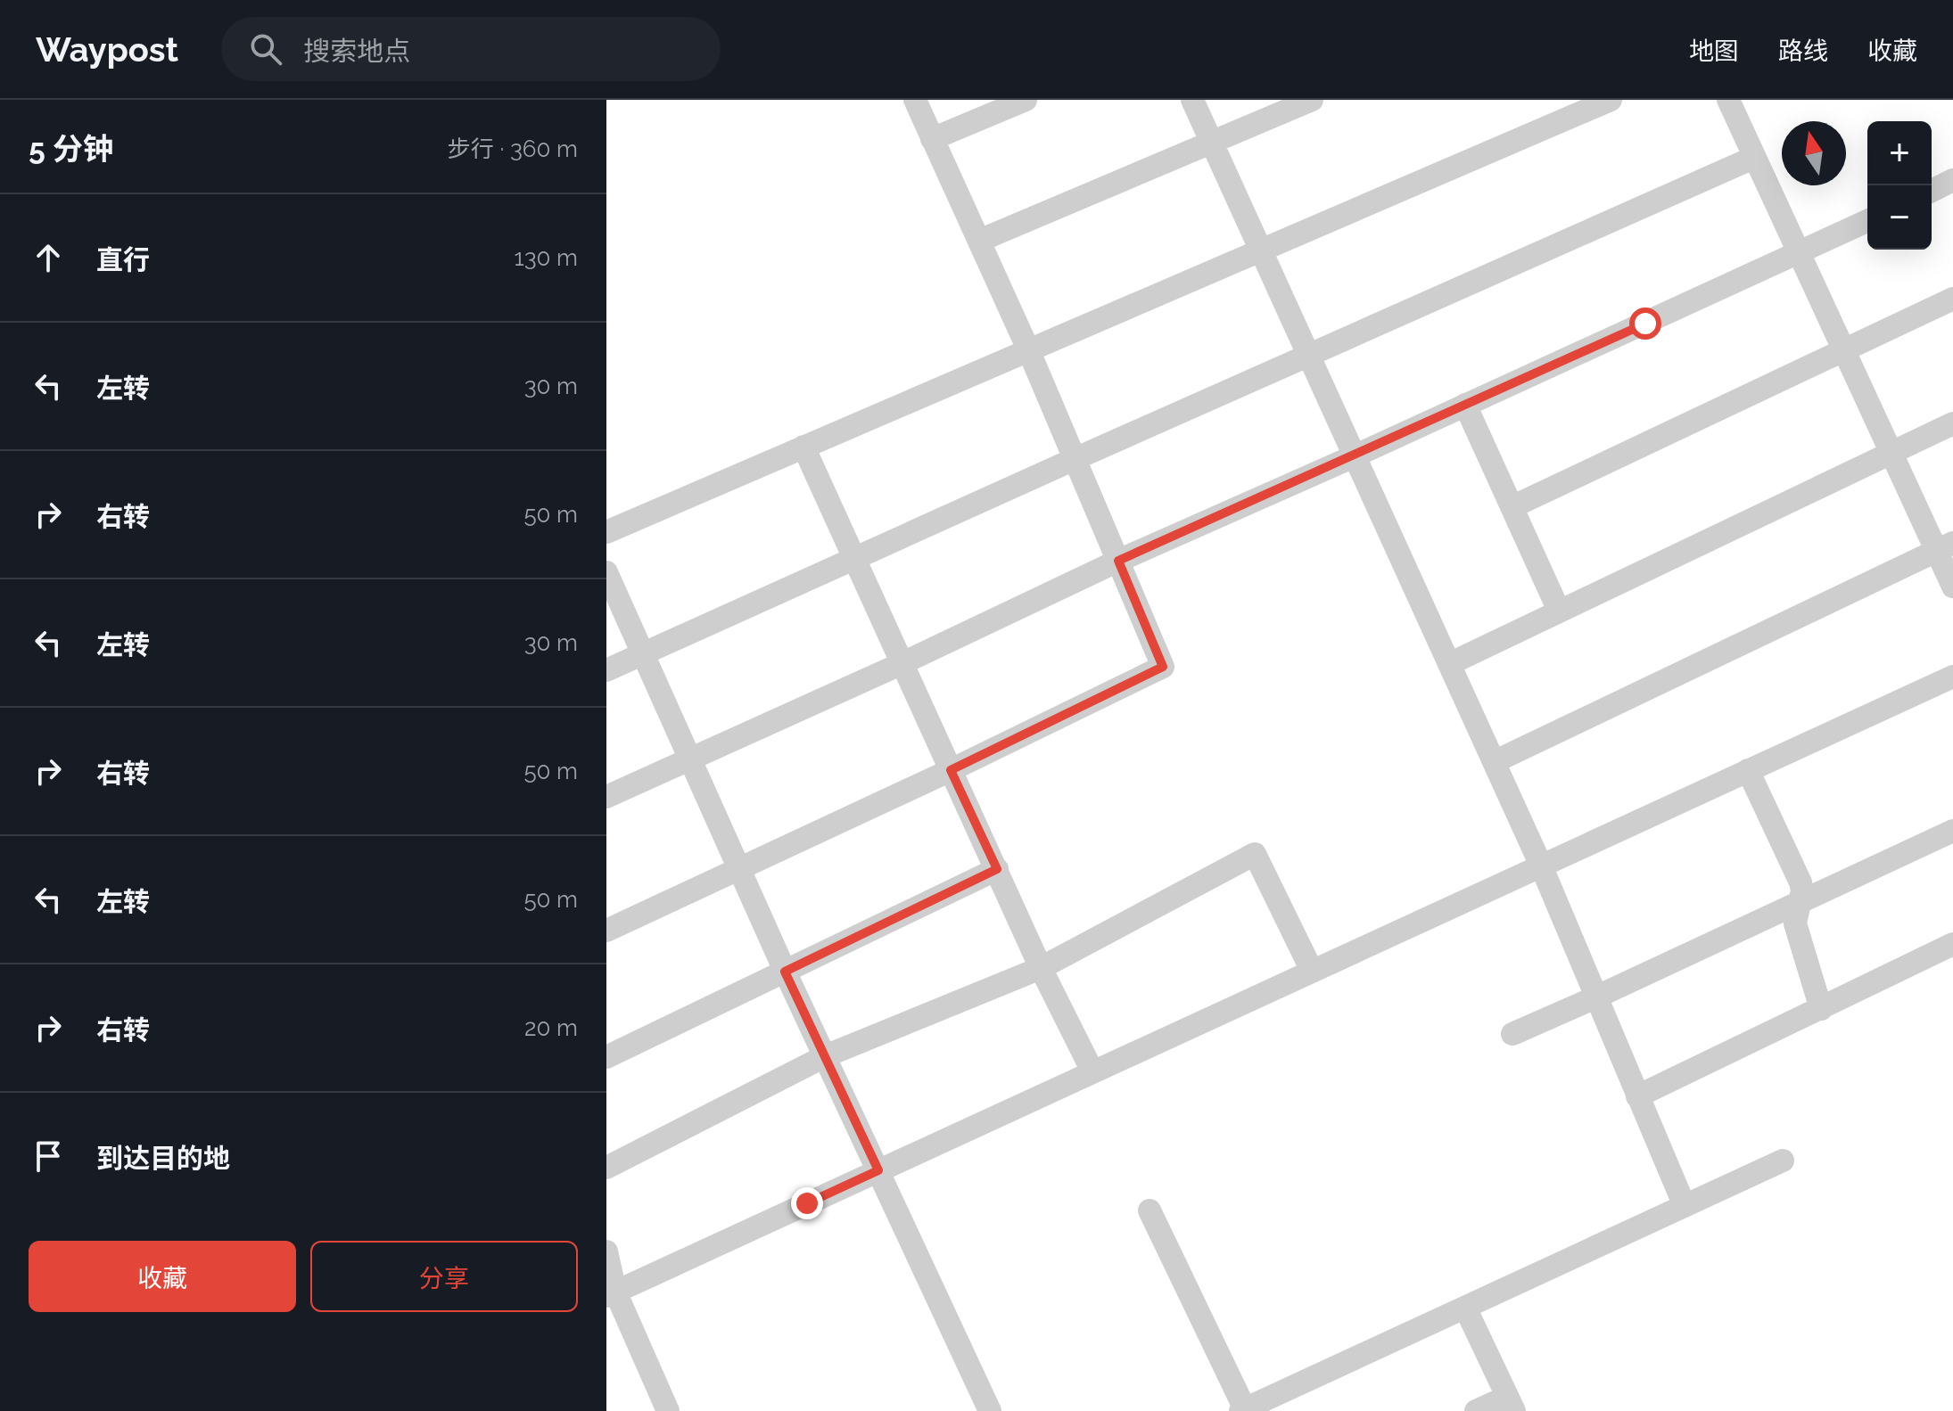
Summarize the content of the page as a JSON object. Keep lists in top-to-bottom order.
{
  "north": "top",
  "page": {
    "header": "Waypost",
    "search": "搜索地点",
    "nav": ["地图", "路线", "收藏"],
    "heading": ["5 分钟", "步行 · 360 m"],
    "map_buttons": ["+", "−"],
    "list": [
      ["直行", "130 m"],
      ["左转", "30 m"],
      ["右转", "50 m"],
      ["左转", "30 m"],
      ["右转", "50 m"],
      ["左转", "50 m"],
      ["右转", "20 m"],
      "到达目的地"
    ],
    "buttons": ["收藏", "分享"]
  }
}
